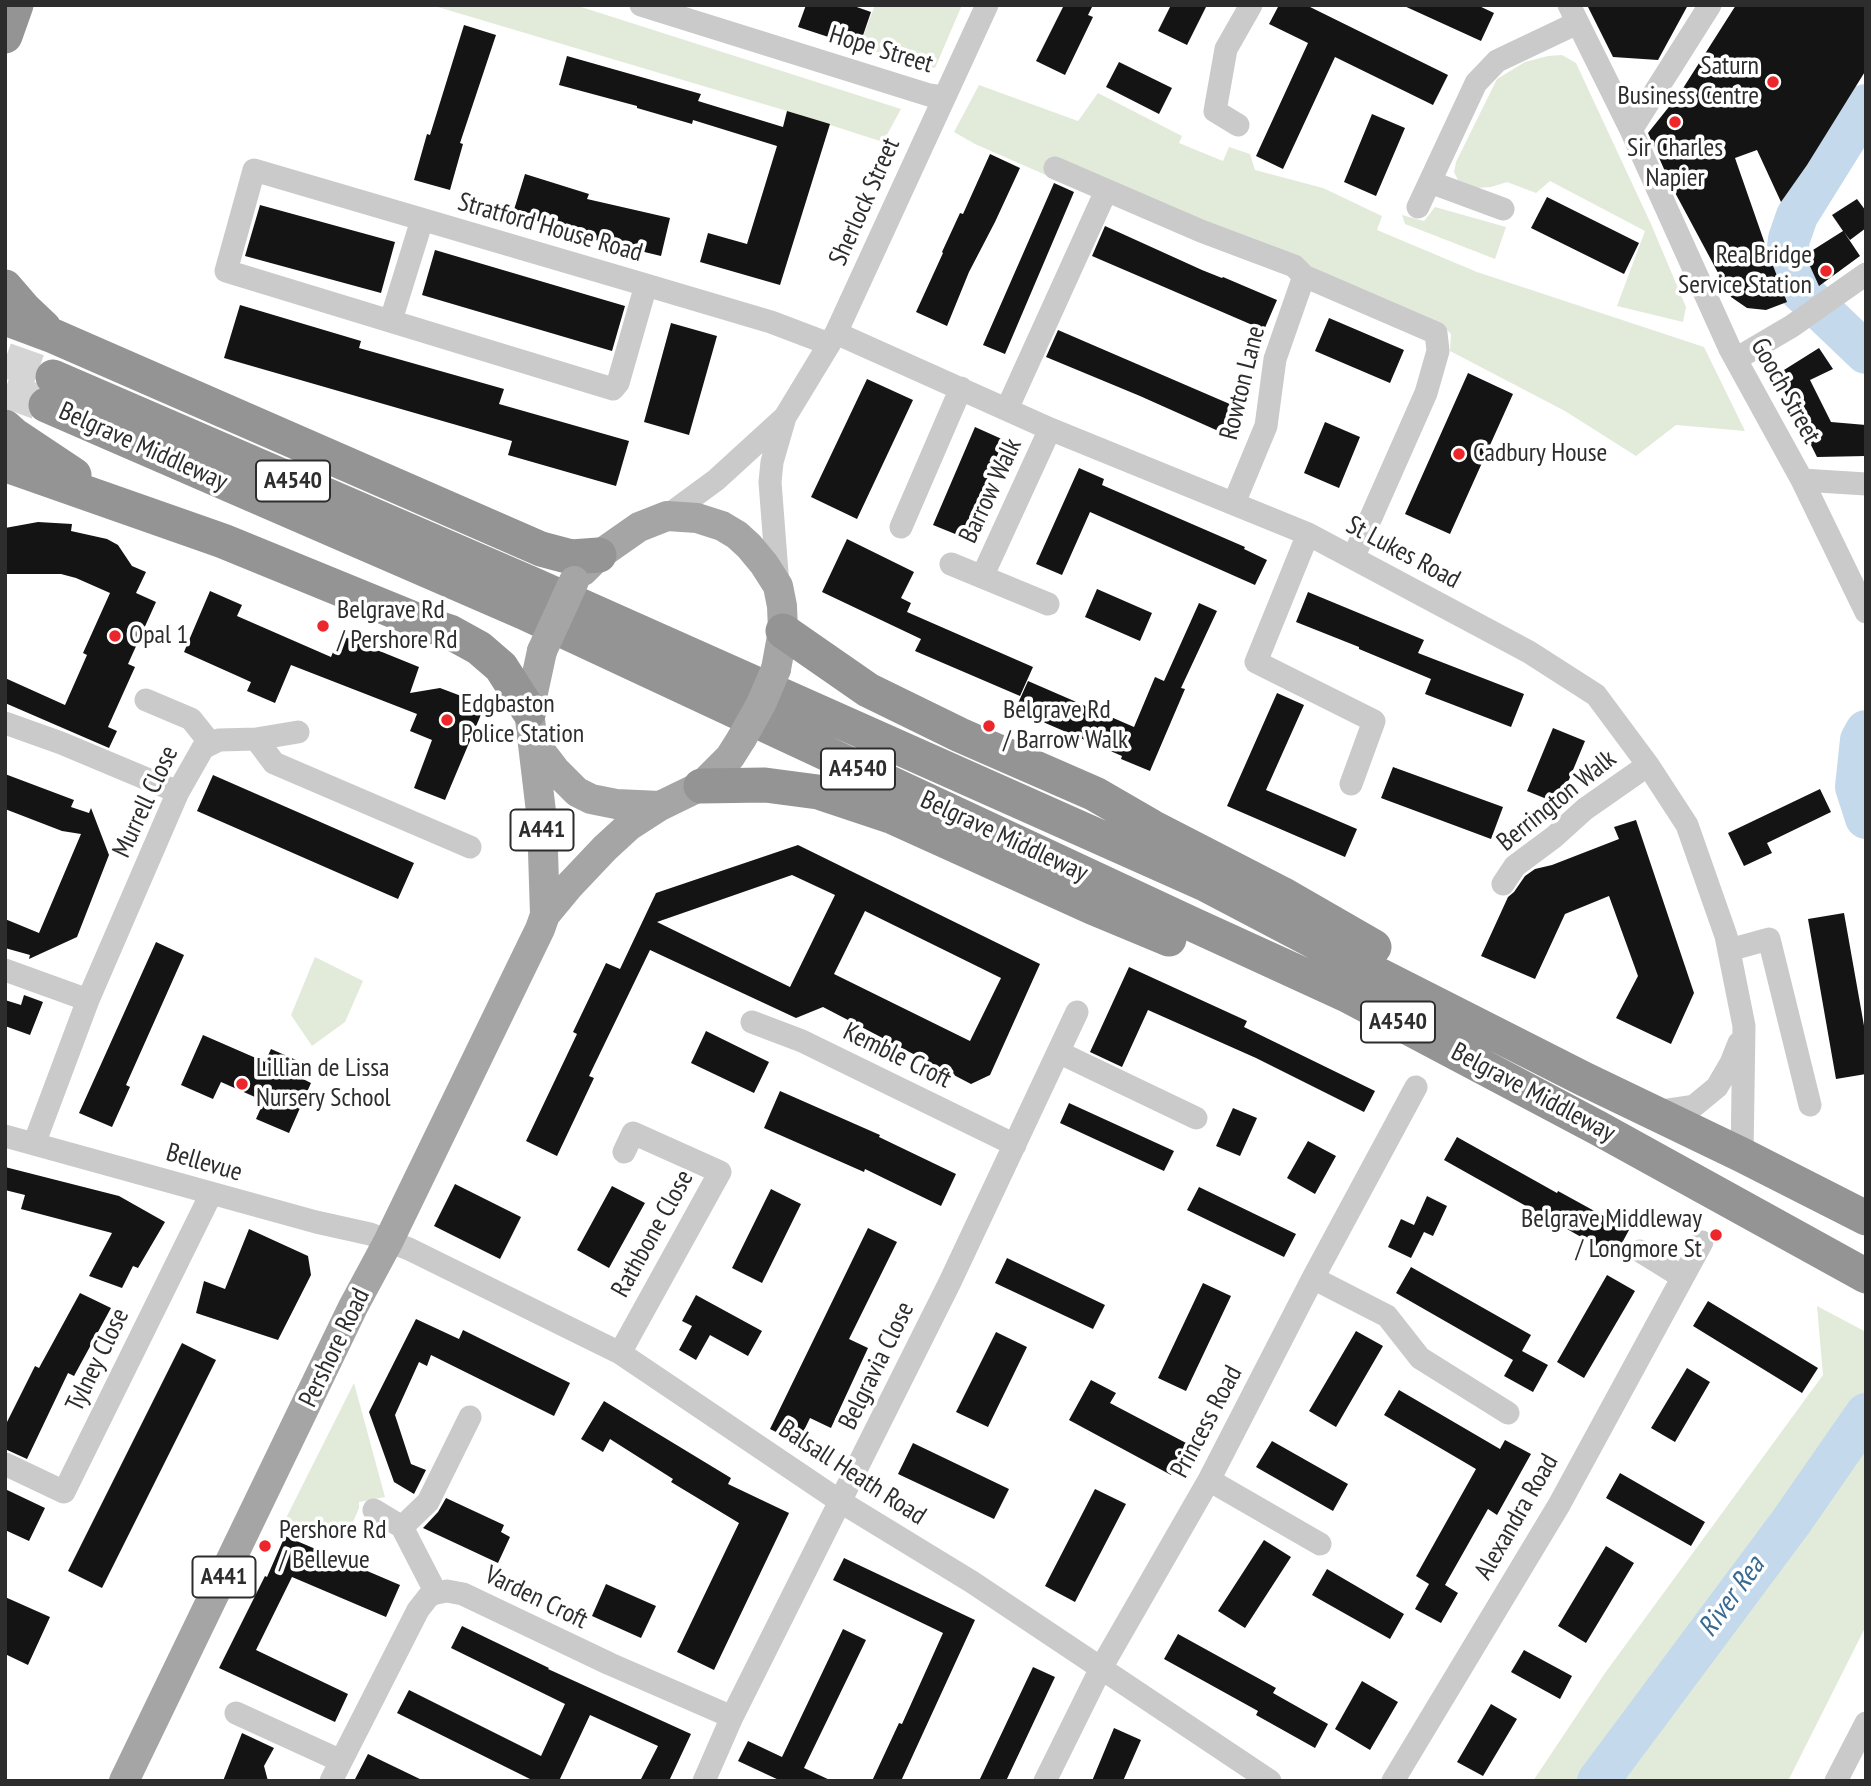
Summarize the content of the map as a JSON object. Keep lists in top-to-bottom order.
{
  "streets": {
    "highway": ["Belgrave Middleway", "A4540"],
    "main road": ["A441", "Pershore Road"],
    "street": [
      "Hope Street",
      "Sherlock Street",
      "Stratford House Road",
      "Rowton Lane",
      "Gooch Street",
      "Barrow Walk",
      "St Lukes Road",
      "Berrington Walk",
      "Murrell Close",
      "Kemble Croft",
      "Bellevue",
      "Rathbone Close",
      "Tylney Close",
      "Belgravia Close",
      "Princess Road",
      "Balsall Heath Road",
      "Alexandra Road",
      "Varden Croft"
    ]
  },
  "crossings": [
    ["Hope Street", "Sherlock Street"],
    ["Sherlock Street", "Stratford House Road"],
    ["Sherlock Street", "St Lukes Road"],
    ["Sherlock Street", "Pershore Road"],
    ["Stratford House Road", "St Lukes Road"],
    ["Rowton Lane", "St Lukes Road"],
    ["Belgrave Middleway", "St Lukes Road"],
    ["Barrow Walk", "St Lukes Road"],
    ["St Lukes Road", "Berrington Walk"],
    ["Murrell Close", "Bellevue"],
    ["Kemble Croft", "Belgravia Close"],
    ["Bellevue", "Pershore Road"],
    ["Bellevue", "Tylney Close"],
    ["Bellevue", "Balsall Heath Road"],
    ["Rathbone Close", "Balsall Heath Road"],
    ["Pershore Road", "Balsall Heath Road"],
    ["Belgravia Close", "Balsall Heath Road"],
    ["Belgravia Close", "Varden Croft"],
    ["Princess Road", "Balsall Heath Road"]
  ],
  "water": ["River Rea"],
  "places": [
    "Saturn Business Centre",
    "Sir Charles Napier",
    "Rea Bridge Service Station",
    "Cadbury House",
    "Belgrave Rd / Pershore Rd",
    "Opal 1",
    "Edgbaston Police Station",
    "Belgrave Rd / Barrow Walk",
    "Lillian de Lissa Nursery School",
    "Belgrave Middleway / Longmore St",
    "Pershore Rd / Bellevue"
  ]
}
